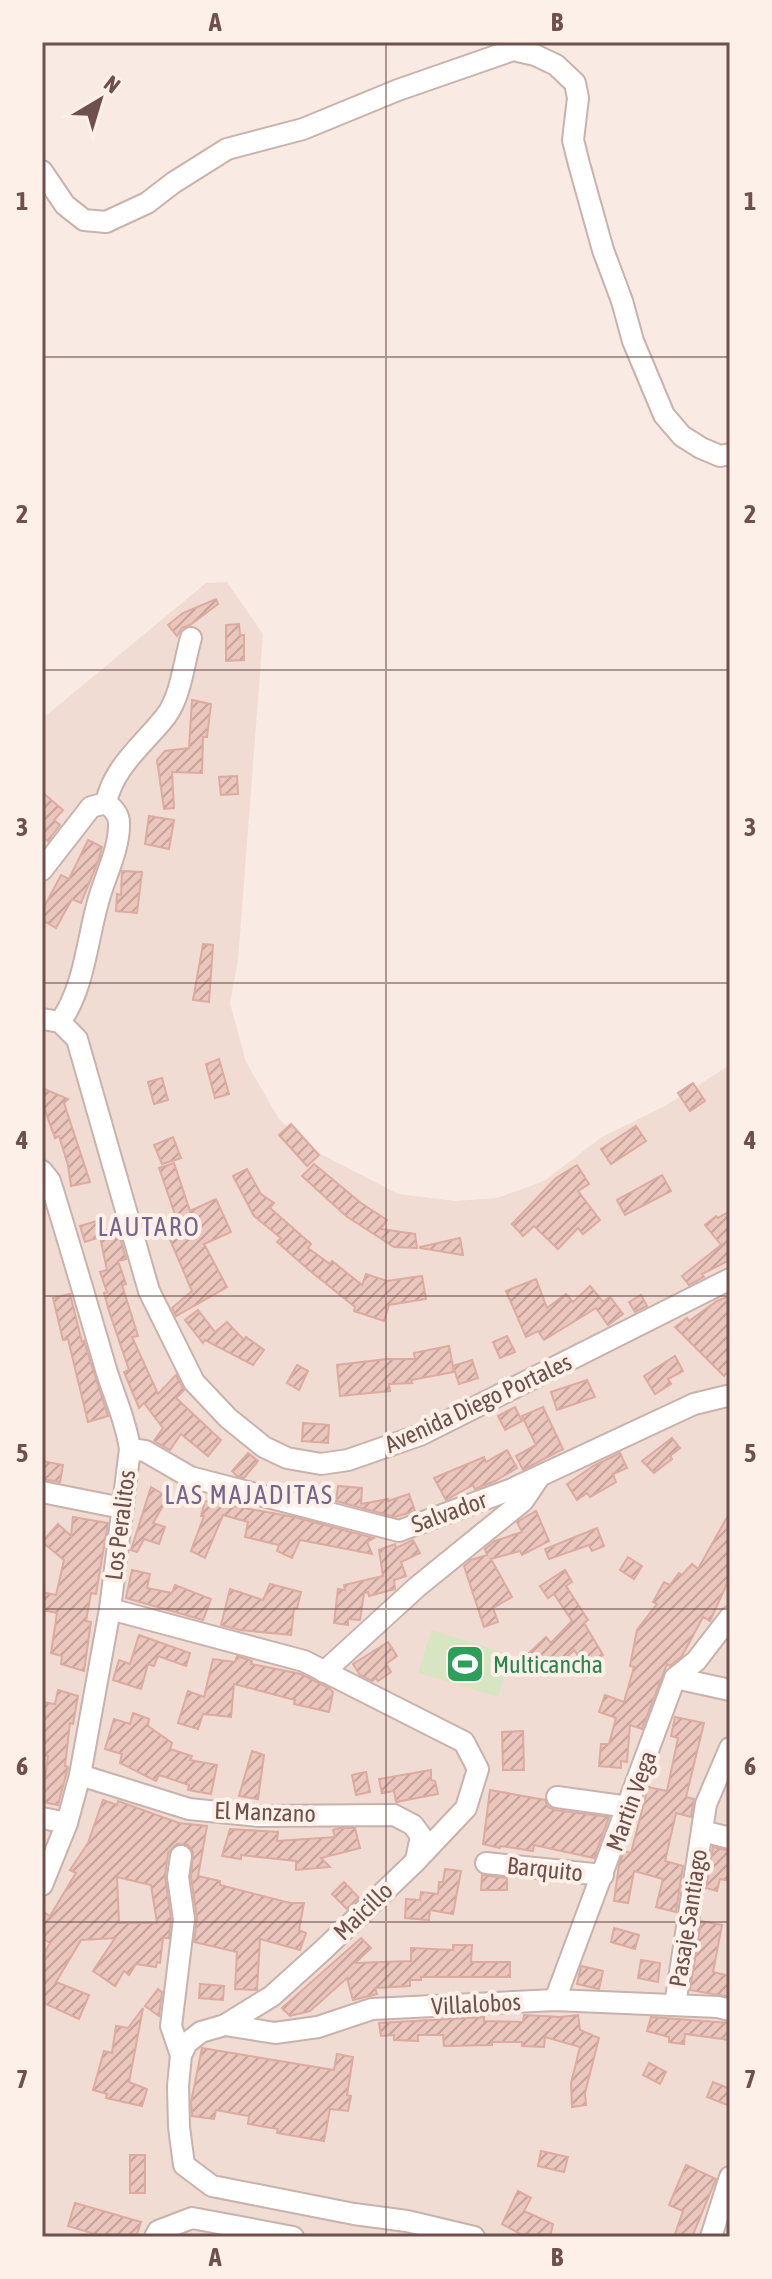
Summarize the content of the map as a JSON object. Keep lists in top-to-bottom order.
{
  "streets": {
    "street": [
      "Avenida Diego Portales",
      "Salvador",
      "Los Peralitos",
      "Martin Vega",
      "El Manzano",
      "Barquito",
      "Maicillo",
      "Pasaje Santiago",
      "Villalobos"
    ]
  },
  "crossings": [
    ["Salvador", "Los Peralitos"],
    ["Salvador", "Maicillo"],
    ["Los Peralitos", "El Manzano"],
    ["Los Peralitos", "Maicillo"],
    ["Martin Vega", "Barquito"],
    ["Martin Vega", "Villalobos"],
    ["El Manzano", "Maicillo"],
    ["Maicillo", "Villalobos"],
    ["Pasaje Santiago", "Villalobos"]
  ],
  "districts": ["LAUTARO", "LAS MAJADITAS"],
  "places": {
    "sports": ["Multicancha"]
  },
  "north": "top right",
  "grid": {
    "columns": ["A", "B"],
    "rows": [
      "1",
      "2",
      "3",
      "4",
      "5",
      "6",
      "7"
    ]
  }
}
